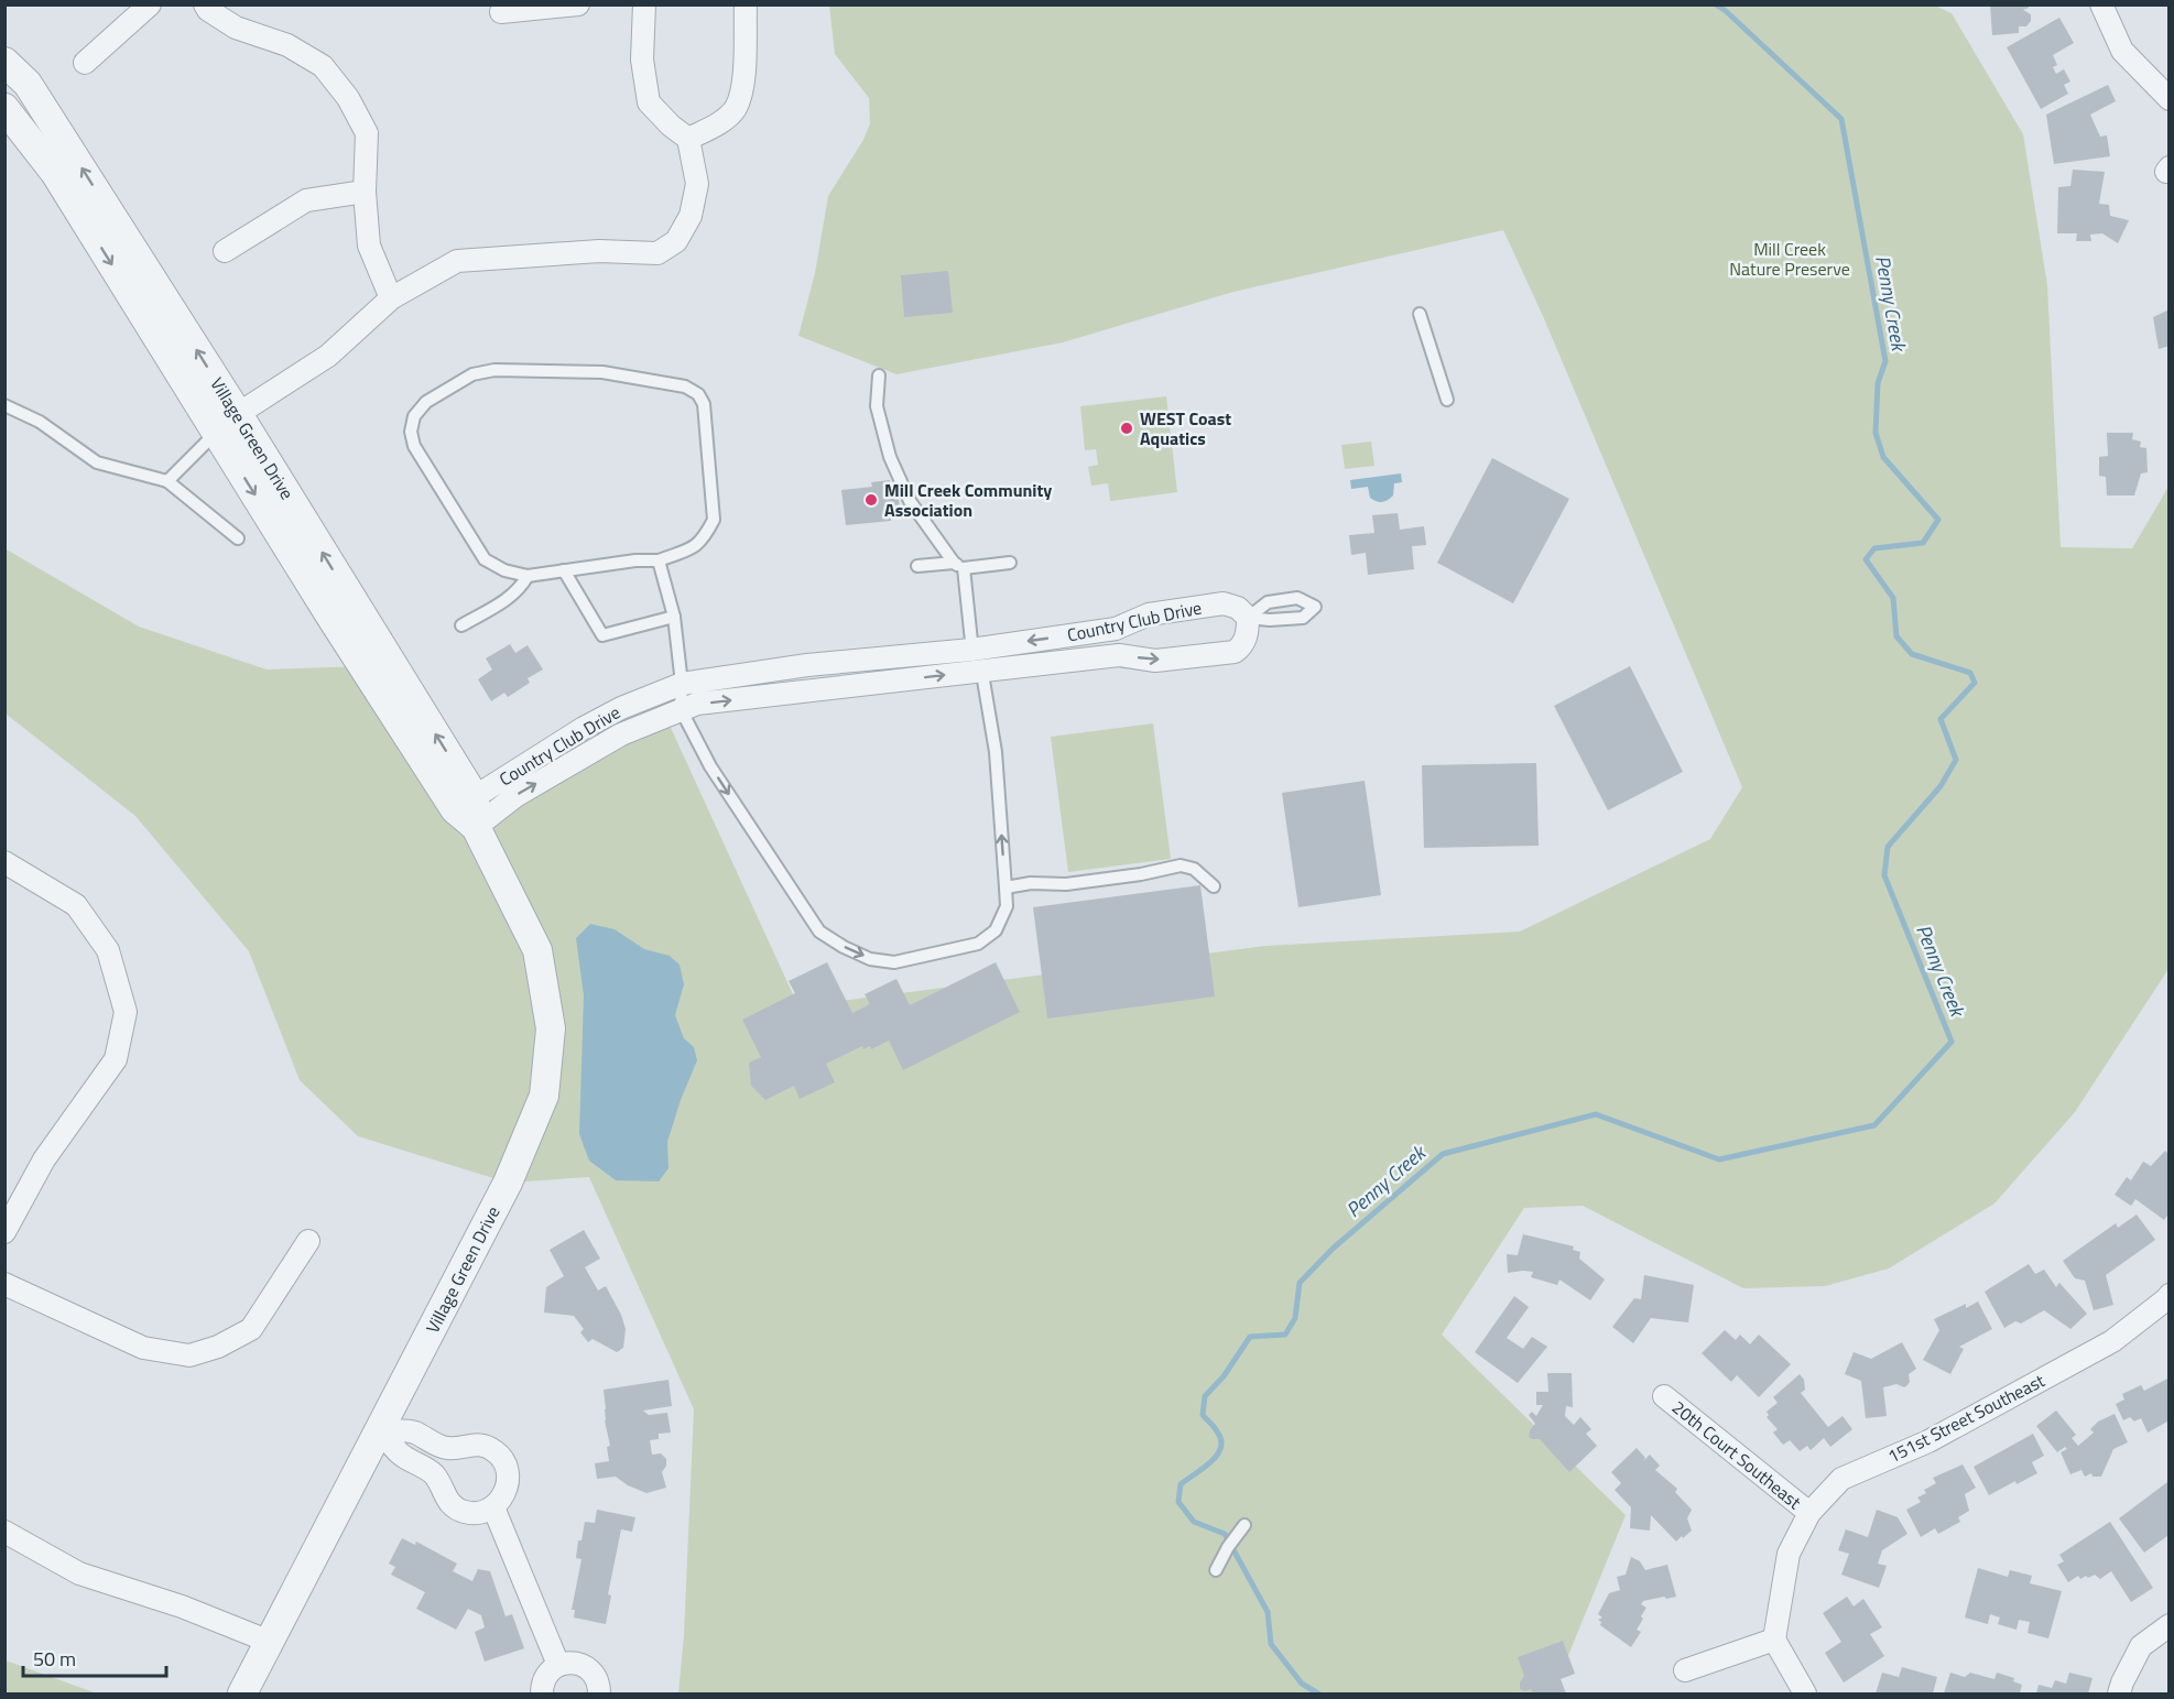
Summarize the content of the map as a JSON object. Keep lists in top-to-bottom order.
{
  "streets": {
    "street": [
      "Village Green Drive",
      "Country Club Drive",
      "151st Street Southeast",
      "20th Court Southeast"
    ]
  },
  "crossings": [
    ["Village Green Drive", "Country Club Drive"],
    ["151st Street Southeast", "20th Court Southeast"]
  ],
  "water": ["Penny Creek"],
  "parks": ["Mill Creek Nature Preserve"],
  "places": ["WEST Coast Aquatics", "Mill Creek Community Association"],
  "scale_bar": "50 m"
}
